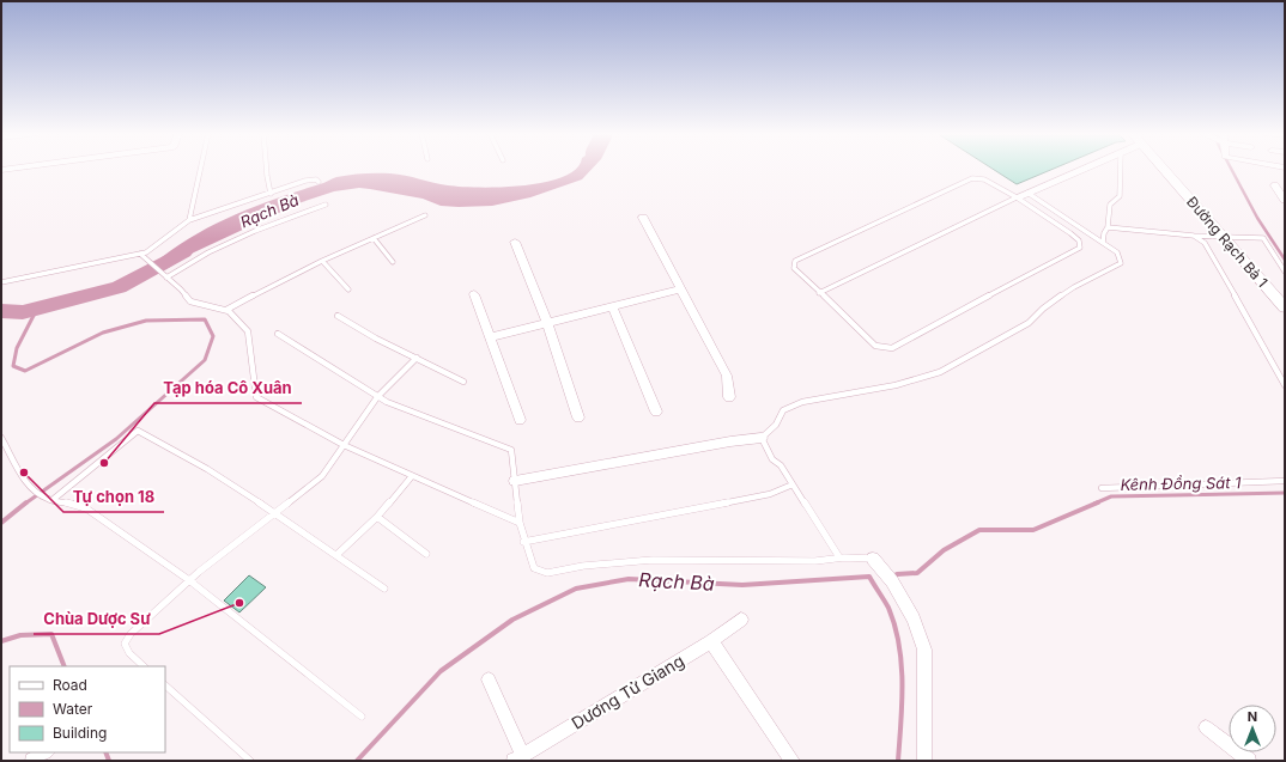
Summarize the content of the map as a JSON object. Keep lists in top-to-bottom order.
{
  "streets": {
    "street": ["Đường Rạch Bà 1", "Dương Tử Giang"]
  },
  "water": ["Rạch Bà", "Kênh Đồng Sát 1"],
  "places": ["Tạp hóa Cô Xuân", "Tự chọn 18", "Chùa Dược Sư"],
  "legend": ["Road", "Water", "Building"],
  "north": "top"
}
